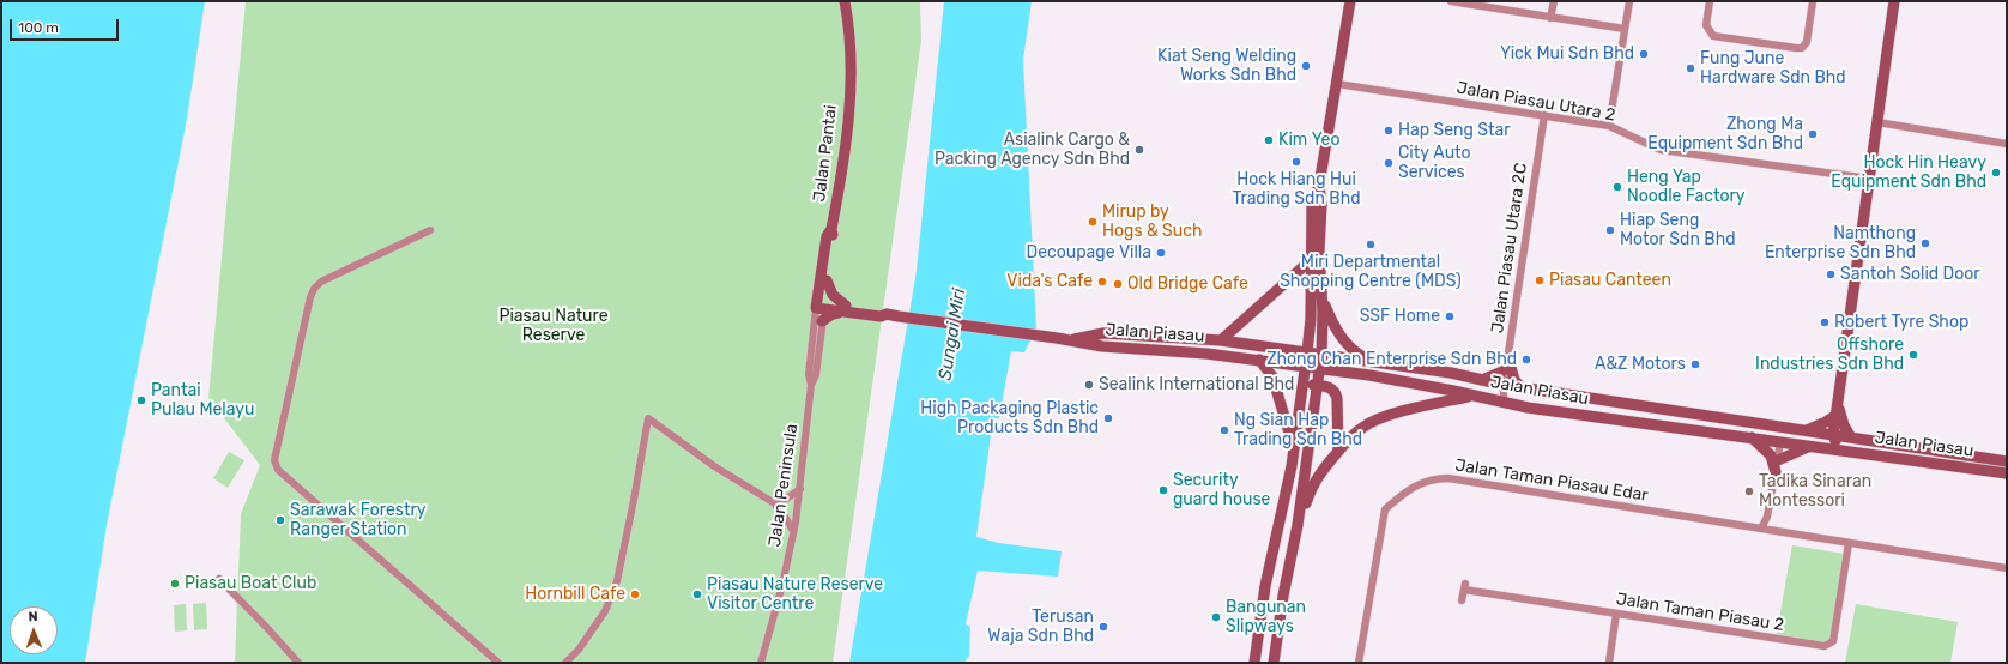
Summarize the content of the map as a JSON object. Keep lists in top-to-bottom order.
{
  "streets": {
    "street": [
      "Jalan Piasau Utara 2",
      "Jalan Pantai",
      "Jalan Piasau Utara 2C",
      "Jalan Piasau",
      "Jalan Taman Piasau Edar",
      "Jalan Peninsula",
      "Jalan Taman Piasau 2"
    ]
  },
  "crossings": [
    ["Jalan Piasau Utara 2", "Jalan Piasau Utara 2C"],
    ["Jalan Pantai", "Jalan Peninsula"],
    ["Jalan Piasau Utara 2C", "Jalan Piasau"],
    ["Jalan Taman Piasau Edar", "Jalan Taman Piasau 2"]
  ],
  "water": ["Sungai Miri"],
  "parks": ["Piasau Nature Reserve"],
  "places": [
    "Yick Mui Sdn Bhd",
    "Kiat Seng Welding Works Sdn Bhd",
    "Fung June Hardware Sdn Bhd",
    "Hap Seng Star",
    "Zhong Ma Equipment Sdn Bhd",
    "Kim Yeo",
    "Asialink Cargo & Packing Agency Sdn Bhd",
    "Hock Hiang Hui Trading Sdn Bhd",
    "City Auto Services",
    "Hock Hin Heavy Equipment Sdn Bhd",
    "Heng Yap Noodle Factory",
    "Mirup by Hogs & Such",
    "Hiap Seng Motor Sdn Bhd",
    "Namthong Enterprise Sdn Bhd",
    "Miri Departmental Shopping Centre (MDS)",
    "Decoupage Villa",
    "Santoh Solid Door",
    "Piasau Canteen",
    "Vida's Cafe",
    "Old Bridge Cafe",
    "SSF Home",
    "Robert Tyre Shop",
    "Offshore Industries Sdn Bhd",
    "Zhong Chan Enterprise Sdn Bhd",
    "A&Z Motors",
    "Sealink International Bhd",
    "Pantai Pulau Melayu",
    "High Packaging Plastic Products Sdn Bhd",
    "Ng Sian Hap Trading Sdn Bhd",
    "Security guard house",
    "Tadika Sinaran Montessori",
    "Sarawak Forestry Ranger Station",
    "Piasau Boat Club",
    "Hornbill Cafe",
    "Piasau Nature Reserve Visitor Centre",
    "Bangunan Slipways",
    "Terusan Waja Sdn Bhd"
  ],
  "scale_bar": "100 m",
  "north": "top"
}
